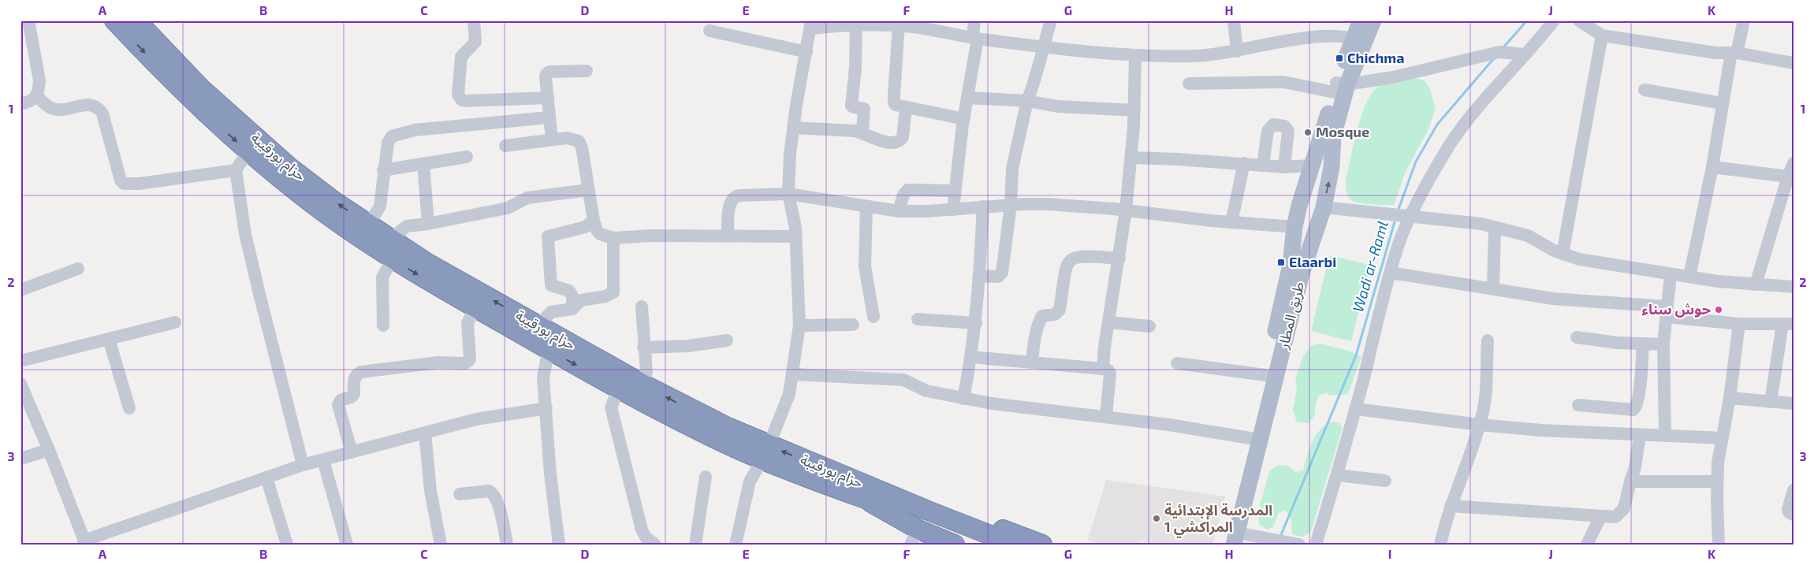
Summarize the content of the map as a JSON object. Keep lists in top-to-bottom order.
{
  "streets": {
    "highway": ["حزام بورقيبة"],
    "main road": ["طريق المطار"]
  },
  "water": ["Wadi ar-Raml"],
  "places": {
    "transit": ["Chichma", "Elaarbi"],
    "other": ["Mosque", "حوش سناء", "المدرسة الإبتدائية المراكشي 1"]
  },
  "grid": {
    "columns": [
      "A",
      "B",
      "C",
      "D",
      "E",
      "F",
      "G",
      "H",
      "I",
      "J",
      "K"
    ],
    "rows": ["1", "2", "3"]
  }
}
